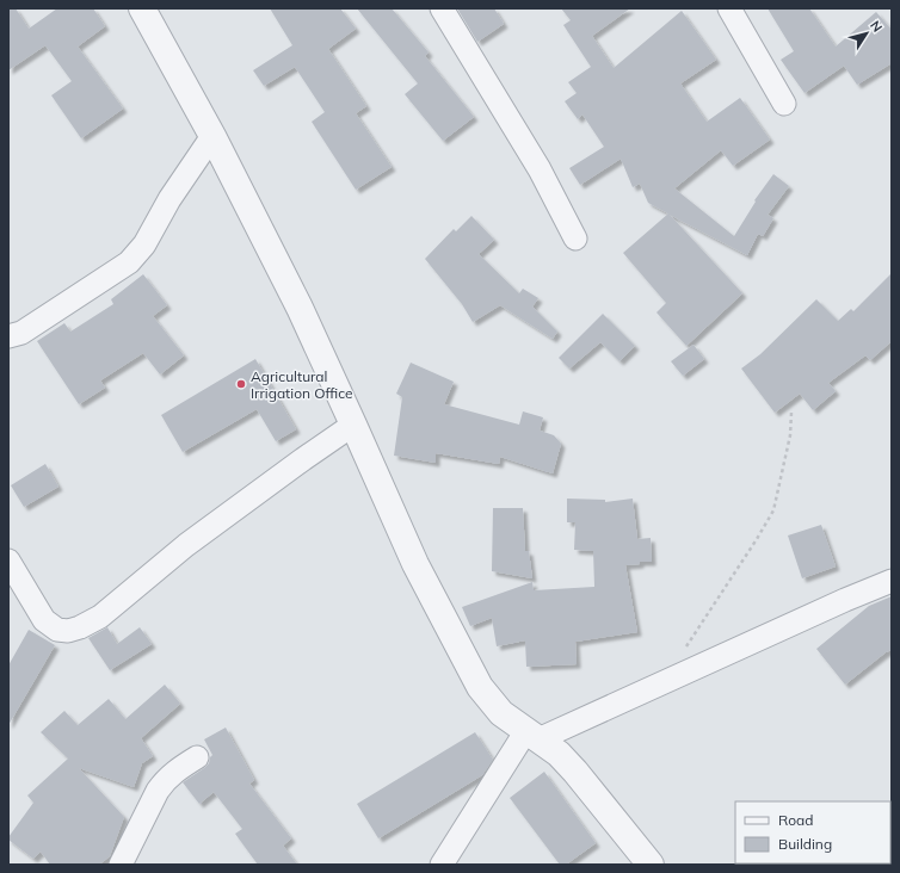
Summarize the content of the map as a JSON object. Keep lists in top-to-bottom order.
{
  "places": ["Agricultural Irrigation Office"],
  "legend": ["Road", "Building"],
  "north": "top right"
}
